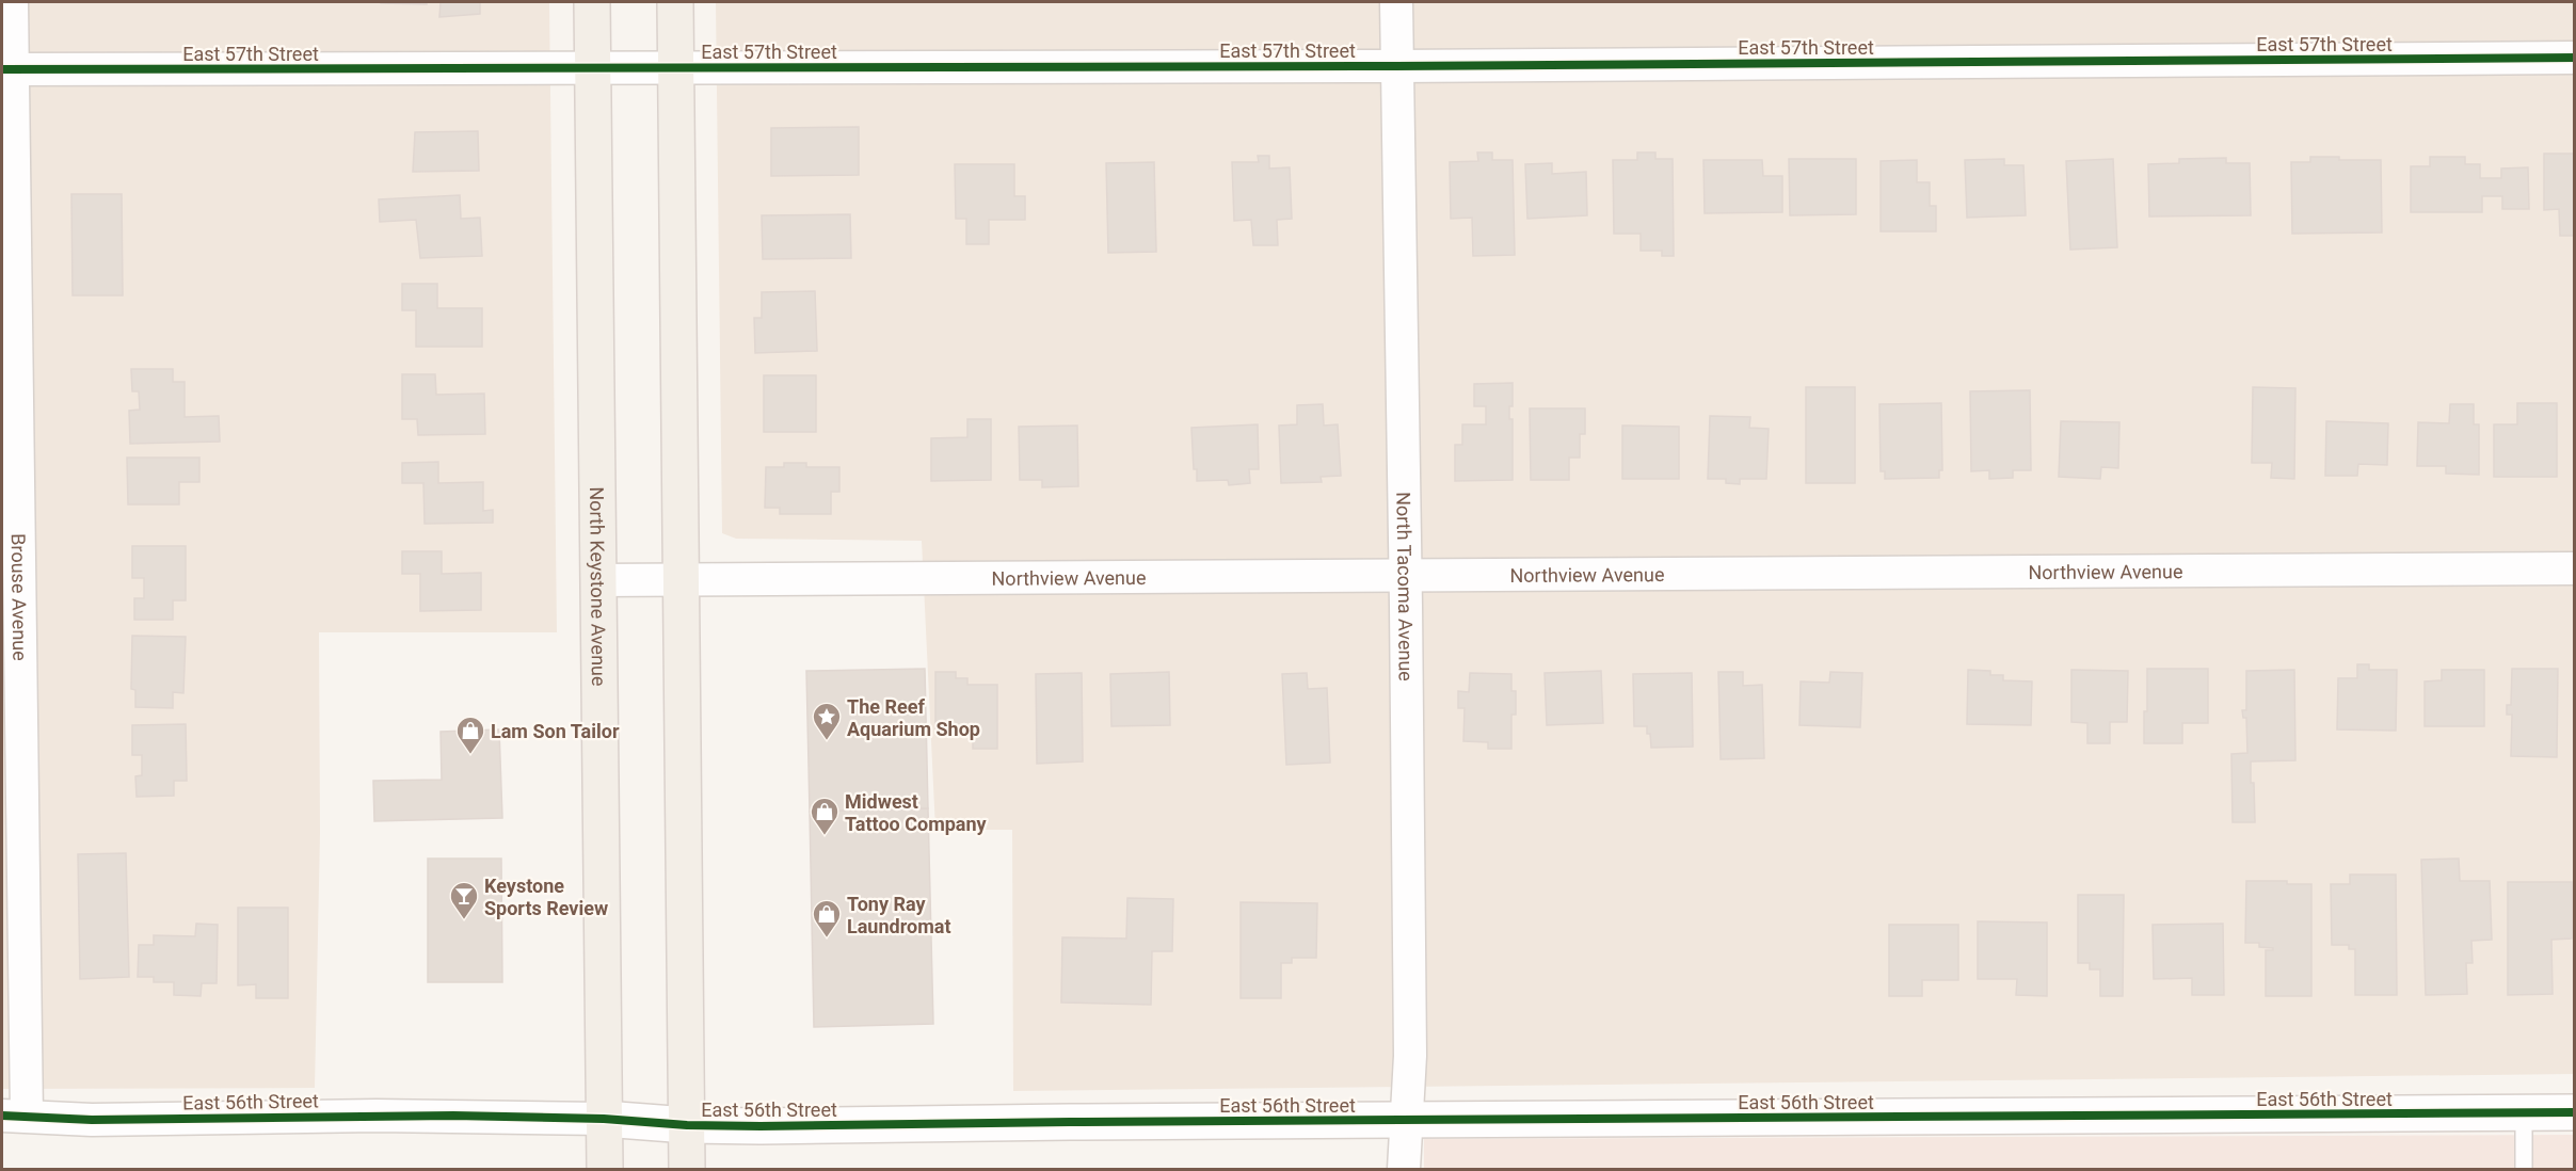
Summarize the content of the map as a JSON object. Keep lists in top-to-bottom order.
{
  "streets": {
    "main road": ["North Keystone Avenue"],
    "street": [
      "East 57th Street",
      "Northview Avenue",
      "North Tacoma Avenue",
      "Brouse Avenue",
      "East 56th Street"
    ]
  },
  "crossings": [
    ["East 57th Street", "North Keystone Avenue"],
    ["East 57th Street", "North Tacoma Avenue"],
    ["East 57th Street", "Brouse Avenue"],
    ["Northview Avenue", "North Keystone Avenue"],
    ["Northview Avenue", "North Tacoma Avenue"],
    ["North Keystone Avenue", "East 56th Street"],
    ["North Tacoma Avenue", "East 56th Street"],
    ["Brouse Avenue", "East 56th Street"]
  ],
  "places": {
    "place": ["The Reef Aquarium Shop"],
    "shop": ["Lam Son Tailor", "Midwest Tattoo Company", "Tony Ray Laundromat"],
    "bar": ["Keystone Sports Review"]
  }
}
